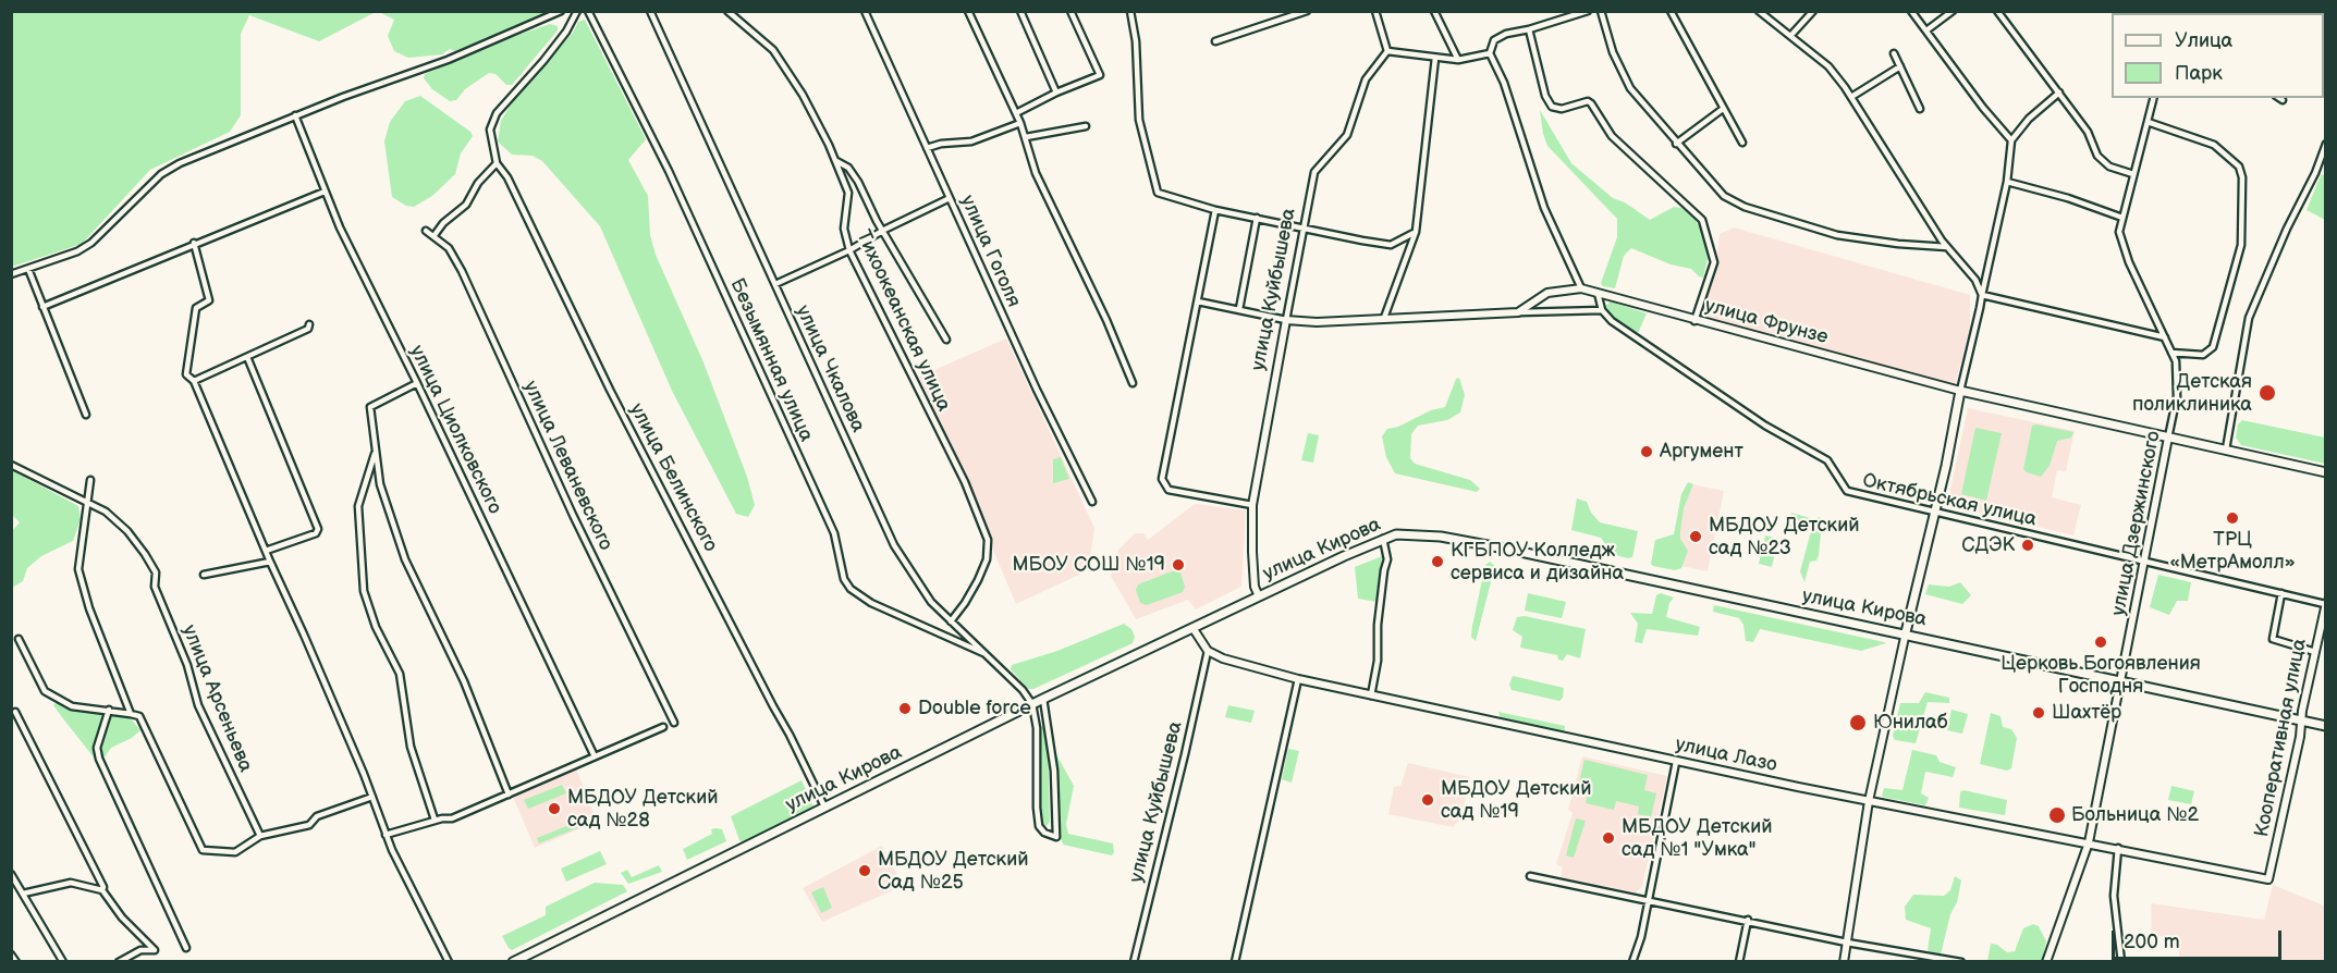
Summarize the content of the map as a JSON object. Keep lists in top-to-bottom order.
{
  "streets": {
    "main road": [
      "улица Куйбышева",
      "улица Фрунзе",
      "улица Дзержинского",
      "улица Кирова",
      "Кооперативная улица",
      "улица Лазо"
    ],
    "street": [
      "улица Гоголя",
      "Тихоокеанская улица",
      "Безымянная улица",
      "улица Чкалова",
      "улица Циолковского",
      "улица Леваневского",
      "улица Белинского",
      "Октябрьская улица",
      "улица Арсеньева"
    ]
  },
  "crossings": [
    ["улица Куйбышева", "улица Кирова"],
    ["улица Куйбышева", "улица Лазо"],
    ["Тихоокеанская улица", "улица Чкалова"],
    ["улица Фрунзе", "улица Дзержинского"],
    ["Безымянная улица", "улица Чкалова"],
    ["улица Чкалова", "улица Кирова"],
    ["улица Белинского", "улица Кирова"],
    ["Октябрьская улица", "улица Дзержинского"],
    ["Октябрьская улица", "Кооперативная улица"],
    ["улица Дзержинского", "улица Кирова"],
    ["улица Дзержинского", "улица Лазо"],
    ["улица Кирова", "Кооперативная улица"],
    ["улица Кирова", "улица Лазо"],
    ["Кооперативная улица", "улица Лазо"]
  ],
  "places": [
    "Детская поликлиника",
    "Аргумент",
    "ТРЦ «МетрАмолл»",
    "МБДОУ Детский сад №23",
    "СДЭК",
    "КГБПОУ Колледж сервиса и дизайна",
    "МБОУ СОШ №19",
    "Церковь Богоявления Господня",
    "Double force",
    "Шахтёр",
    "Юнилаб",
    "МБДОУ Детский сад №19",
    "МБДОУ Детский сад №28",
    "Больница №2",
    "МБДОУ Детский сад №1 \"Умка\"",
    "МБДОУ Детский Сад №25"
  ],
  "legend": ["Улица", "Парк"],
  "scale_bar": "200 m"
}
